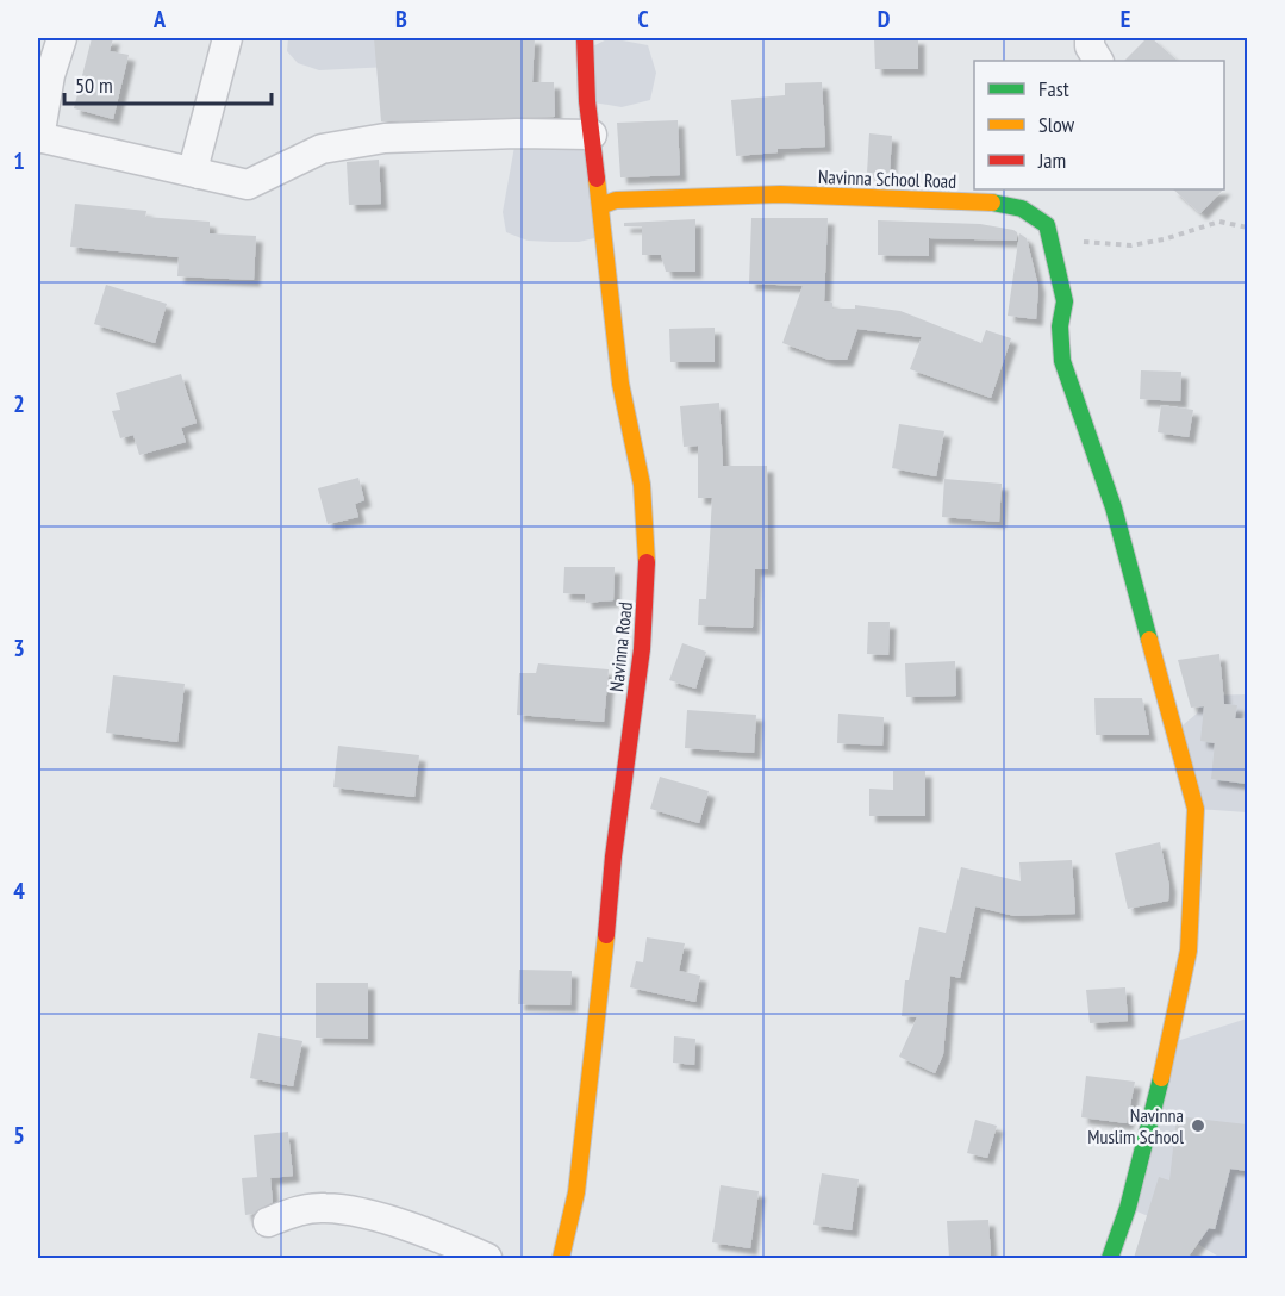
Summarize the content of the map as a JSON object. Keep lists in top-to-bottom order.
{
  "streets": {
    "street": ["Navinna School Road", "Navinna Road"]
  },
  "crossings": [
    ["Navinna School Road", "Navinna Road"]
  ],
  "places": ["Navinna Muslim School"],
  "legend": ["Fast", "Slow", "Jam"],
  "scale_bar": "50 m",
  "grid": {
    "columns": [
      "A",
      "B",
      "C",
      "D",
      "E"
    ],
    "rows": [
      "1",
      "2",
      "3",
      "4",
      "5"
    ]
  }
}
